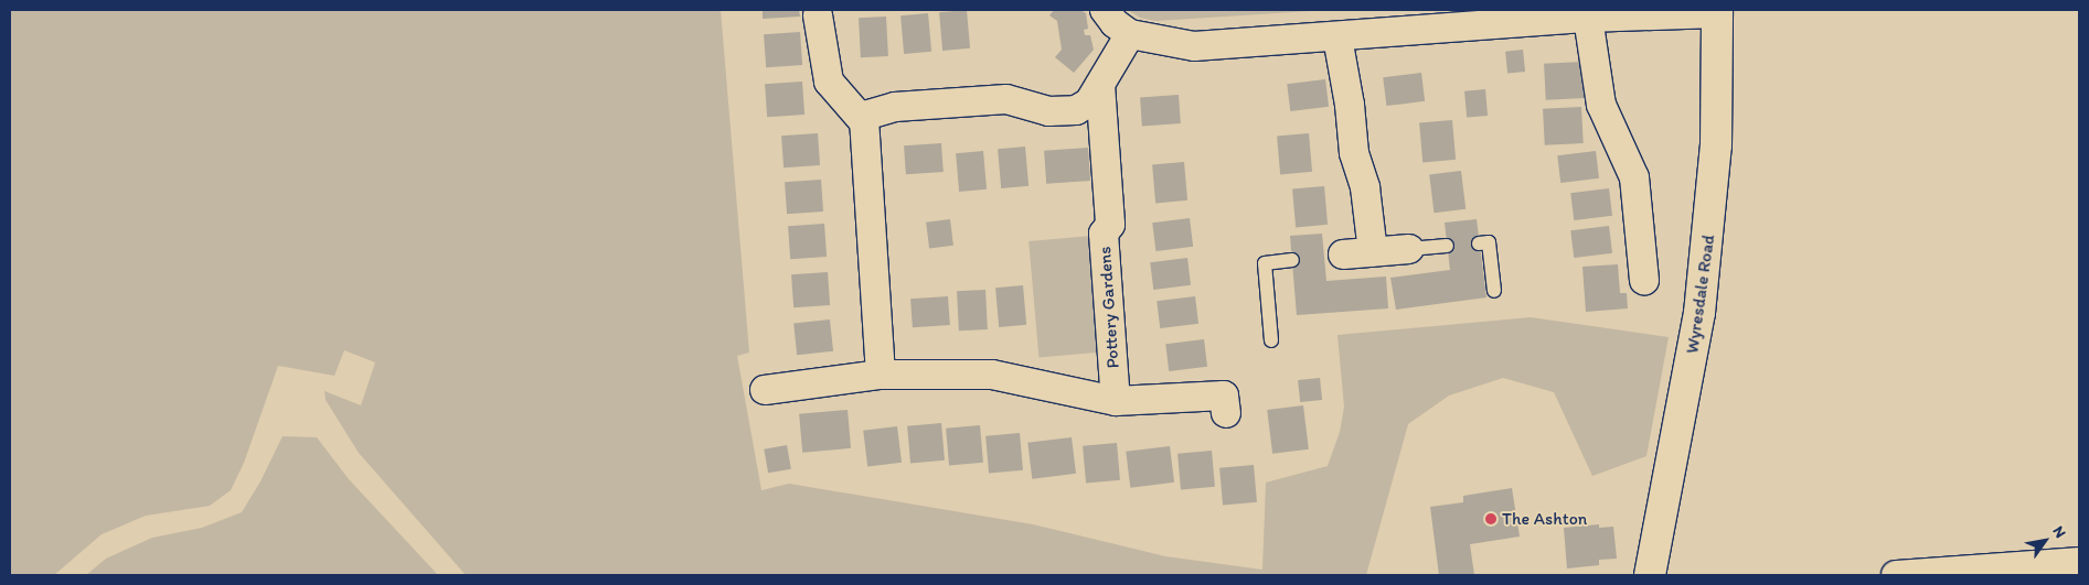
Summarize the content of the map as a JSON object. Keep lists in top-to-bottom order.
{
  "streets": {
    "street": ["Wyresdale Road", "Pottery Gardens"]
  },
  "places": ["The Ashton"],
  "north": "top right"
}
